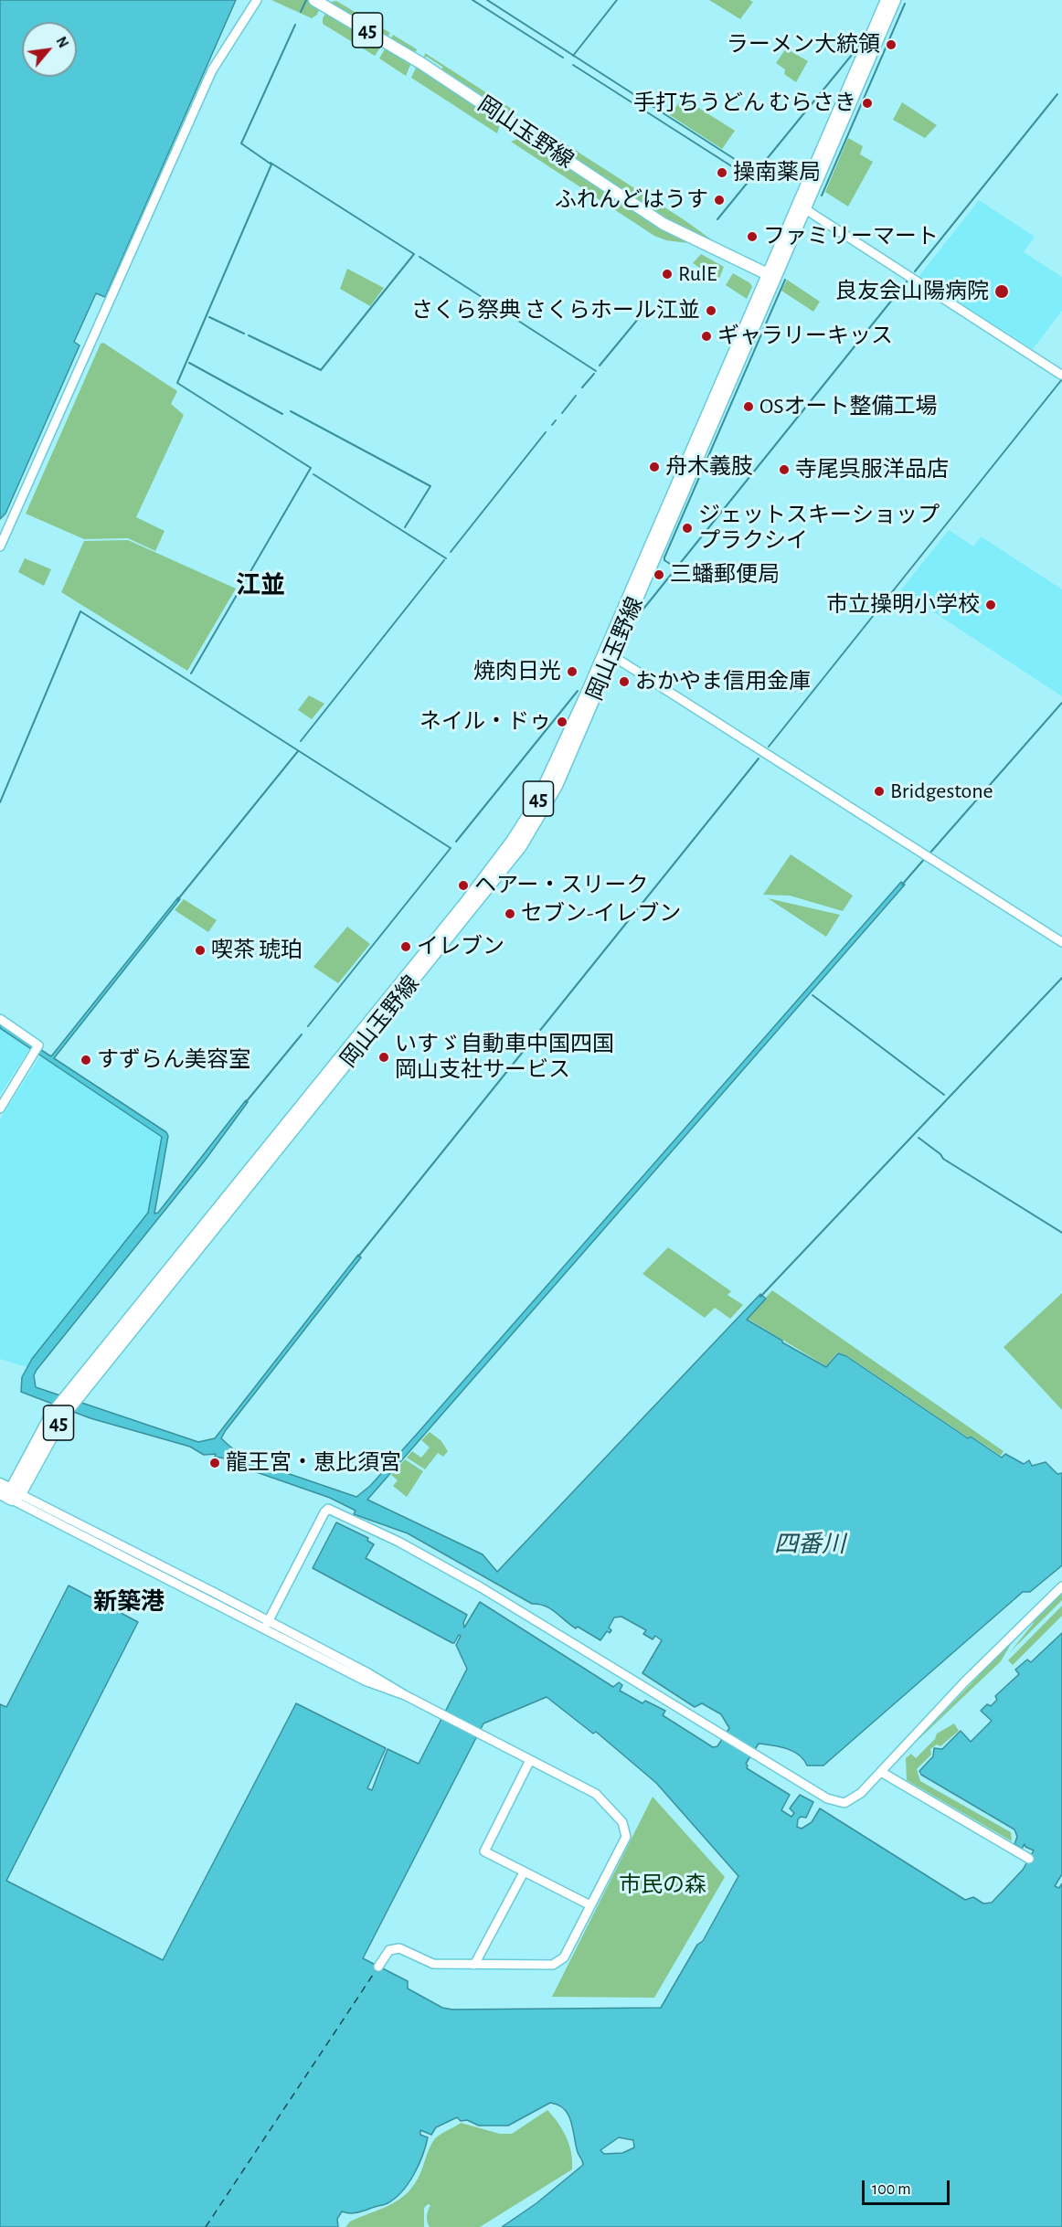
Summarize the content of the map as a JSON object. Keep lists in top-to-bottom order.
{
  "streets": {
    "main road": ["45", "岡山玉野線"]
  },
  "districts": ["江並", "新築港"],
  "water": ["四番川"],
  "parks": ["市民の森"],
  "places": [
    "ラーメン大統領",
    "手打ちうどん むらさき",
    "操南薬局",
    "ふれんどはうす",
    "ファミリーマート",
    "RulE",
    "良友会山陽病院",
    "さくら祭典 さくらホール江並",
    "ギャラリーキッス",
    "OSオート整備工場",
    "舟木義肢",
    "寺尾呉服洋品店",
    "ジェットスキーショップ プラクシイ",
    "三蟠郵便局",
    "市立操明小学校",
    "焼肉日光",
    "おかやま信用金庫",
    "ネイル・ドゥ",
    "Bridgestone",
    "ヘアー・スリーク",
    "セブン-イレブン",
    "イレブン",
    "喫茶 琥珀",
    "いすゞ自動車中国四国 岡山支社サービス",
    "すずらん美容室",
    "龍王宮・恵比須宮"
  ],
  "scale_bar": "100 m",
  "north": "top right"
}
